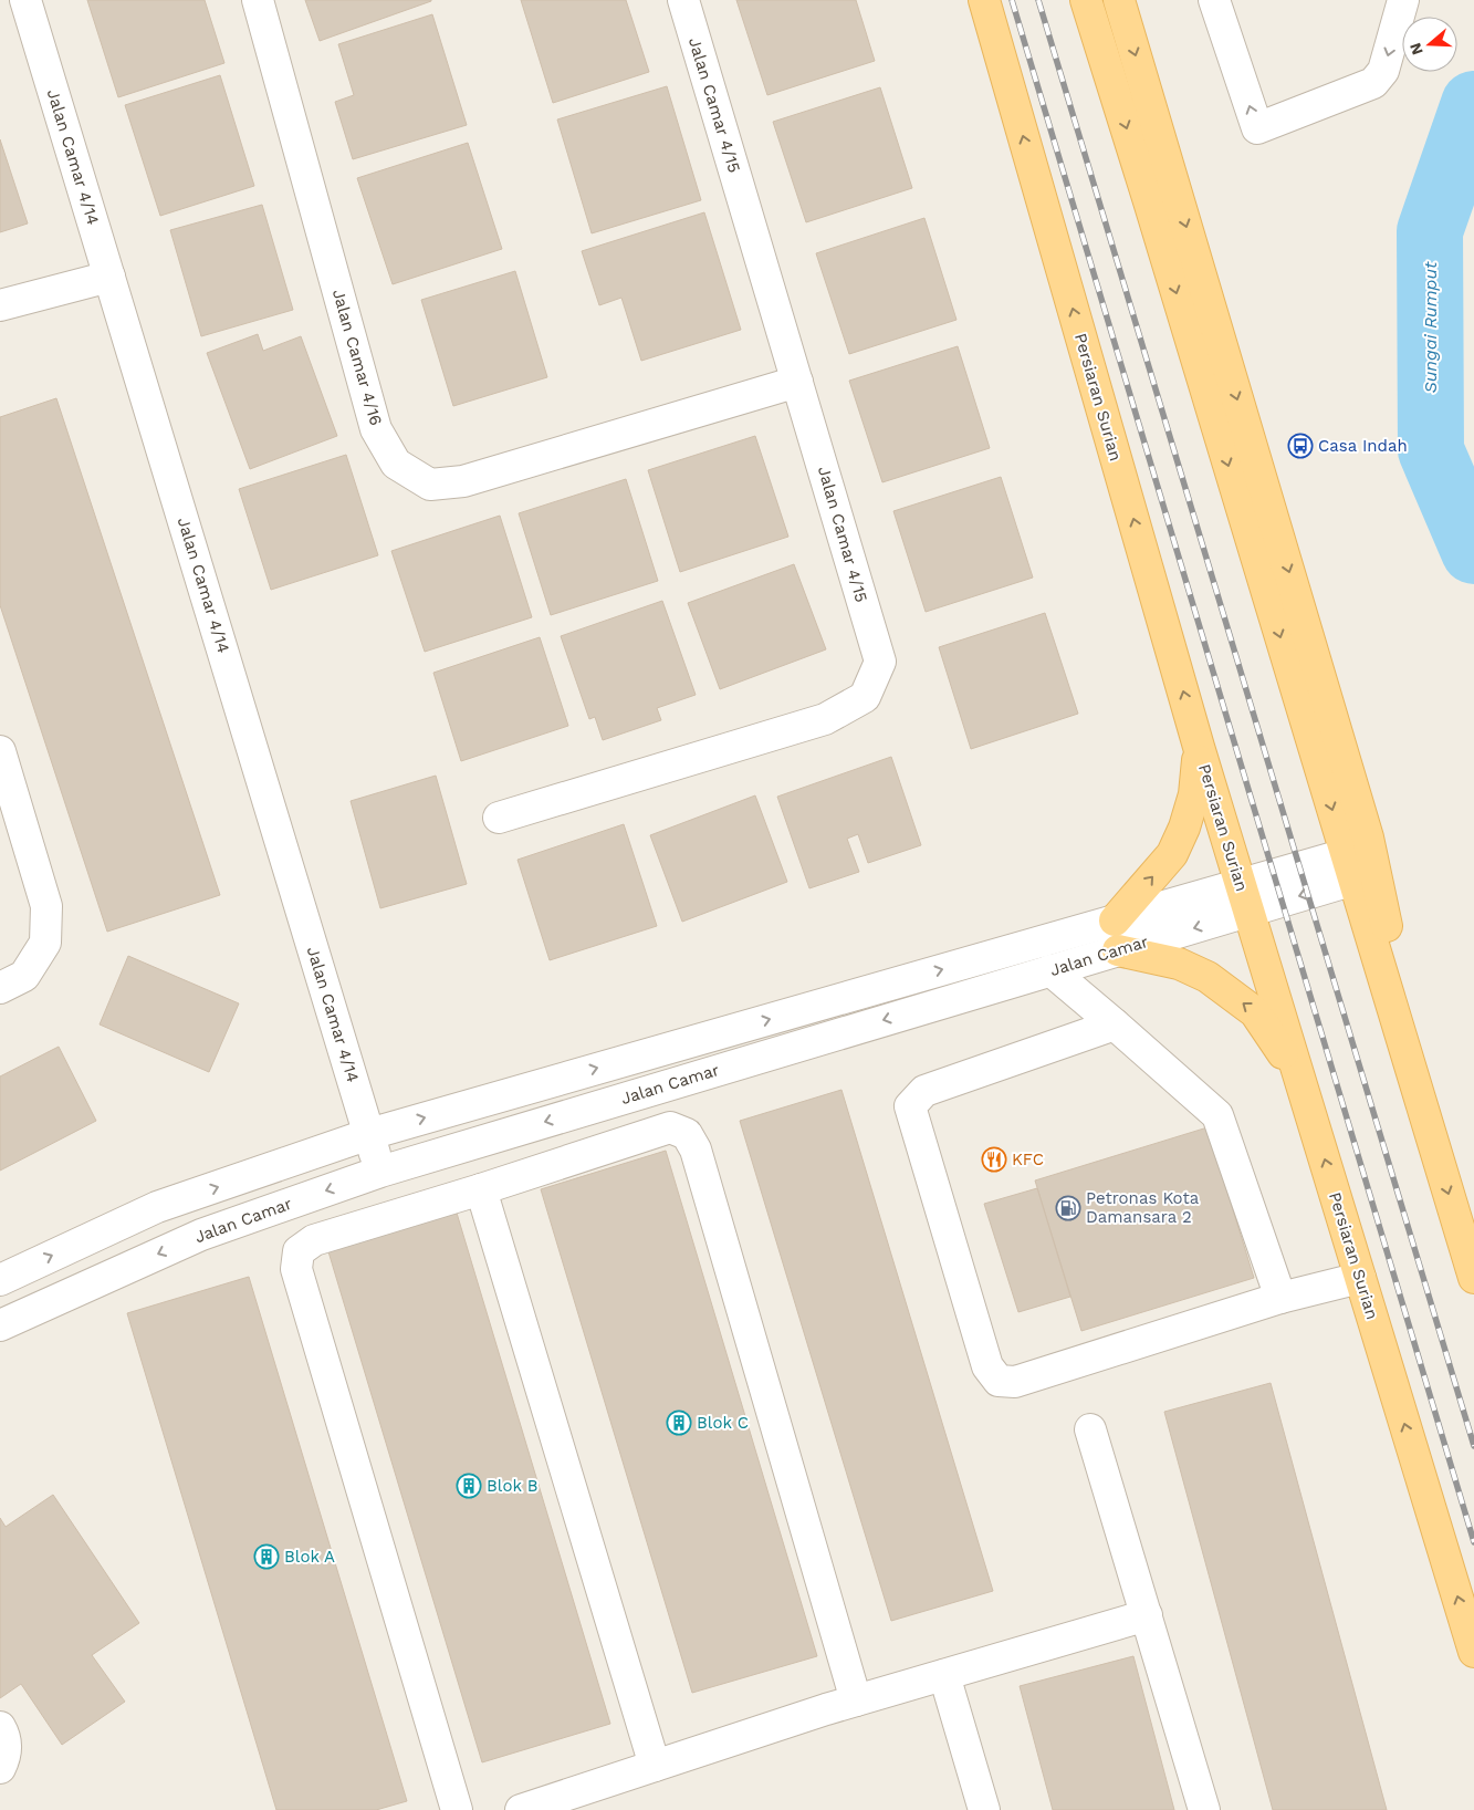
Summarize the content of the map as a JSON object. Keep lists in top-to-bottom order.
{
  "streets": {
    "main road": ["Persiaran Surian"],
    "street": [
      "Jalan Camar 4/15",
      "Jalan Camar 4/14",
      "Jalan Camar 4/16",
      "Jalan Camar"
    ]
  },
  "crossings": [
    ["Jalan Camar 4/15", "Jalan Camar 4/16"],
    ["Jalan Camar 4/14", "Jalan Camar"],
    ["Persiaran Surian", "Jalan Camar"]
  ],
  "water": ["Sungai Rumput"],
  "places": {
    "bus stop": ["Casa Indah"],
    "restaurant": ["KFC"],
    "fuel station": ["Petronas Kota Damansara 2"],
    "building": ["Blok C", "Blok B", "Blok A"]
  },
  "north": "left"
}
